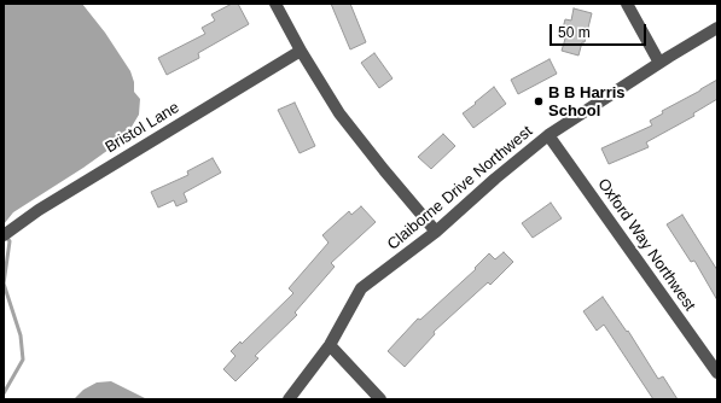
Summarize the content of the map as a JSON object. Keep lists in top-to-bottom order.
{
  "streets": {
    "street": ["Bristol Lane", "Claiborne Drive Northwest", "Oxford Way Northwest"]
  },
  "crossings": [
    ["Claiborne Drive Northwest", "Oxford Way Northwest"]
  ],
  "places": ["B B Harris School"],
  "scale_bar": "50 m"
}
